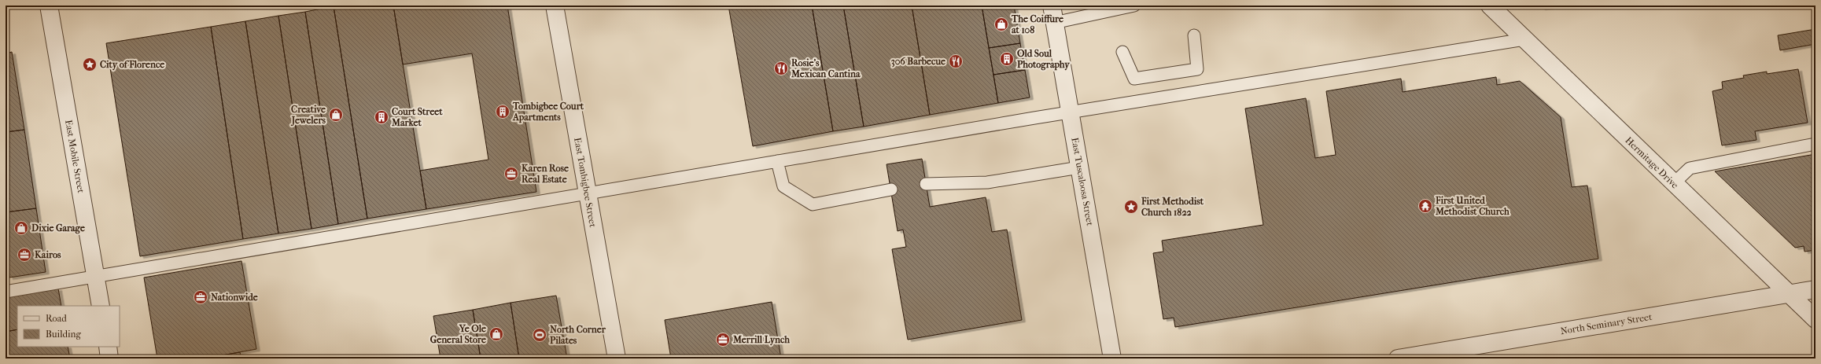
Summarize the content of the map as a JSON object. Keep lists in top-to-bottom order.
{
  "streets": {
    "street": [
      "East Mobile Street",
      "Hermitage Drive",
      "East Tuscaloosa Street",
      "East Tombigbee Street",
      "North Seminary Street"
    ]
  },
  "crossings": [
    ["Hermitage Drive", "North Seminary Street"]
  ],
  "places": {
    "shop": [
      "The Coiffure at 108",
      "Creative Jewelers",
      "Dixie Garage",
      "Ye Ole General Store"
    ],
    "building": ["Old Soul Photography", "Tombigbee Court Apartments", "Court Street Market"],
    "restaurant": ["306 Barbecue", "Rosie's Mexican Cantina"],
    "place": ["City of Florence", "First Methodist Church 1822"],
    "office": [
      "Karen Rose Real Estate",
      "Kairos",
      "Nationwide",
      "Merrill Lynch"
    ],
    "temple": ["First United Methodist Church"],
    "sports": ["North Corner Pilates"]
  },
  "legend": ["Road", "Building"]
}
